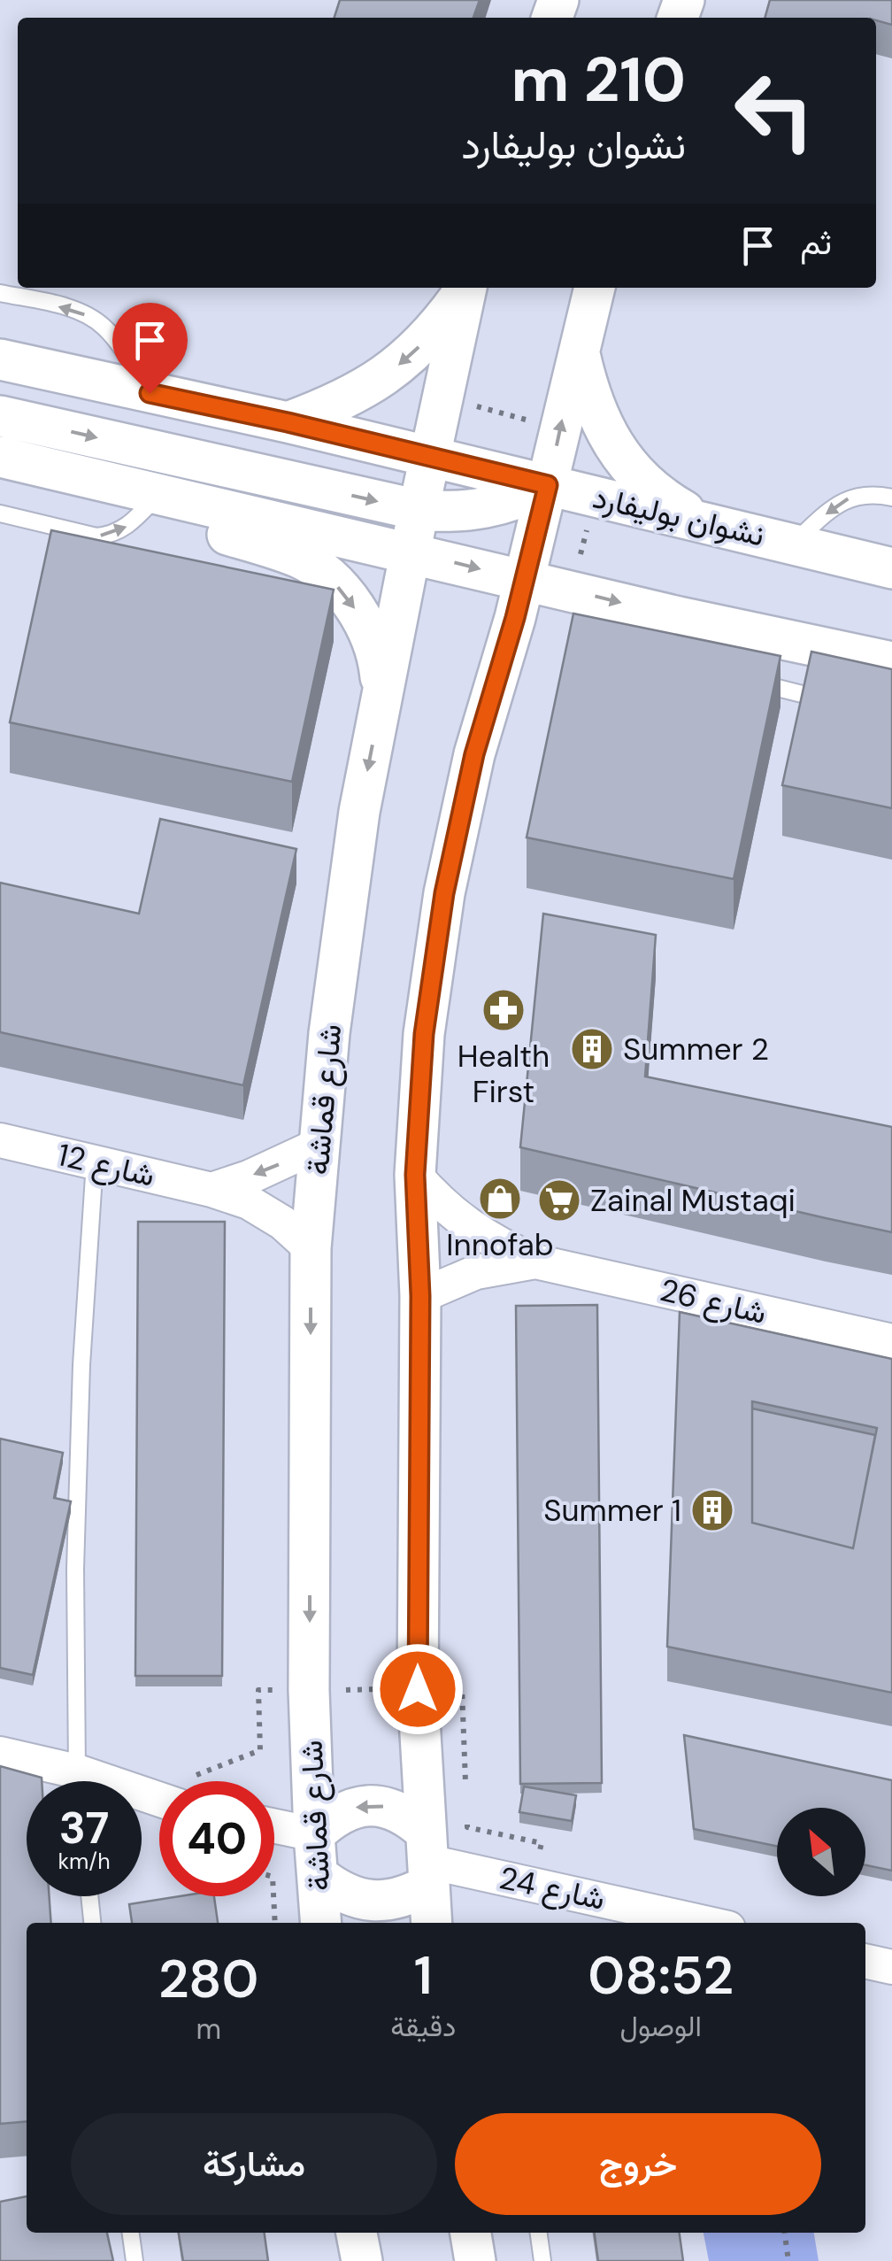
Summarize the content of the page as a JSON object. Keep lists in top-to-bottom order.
{
  "streets": {
    "street": [
      "نشوان بوليفارد",
      "شارع قماشة",
      "شارع 12",
      "شارع 26",
      "شارع 24"
    ]
  },
  "crossings": [
    ["نشوان بوليفارد", "شارع قماشة"],
    ["شارع قماشة", "شارع 12"],
    ["شارع قماشة", "شارع 24"]
  ],
  "places": {
    "pharmacy": ["Health First"],
    "building": ["Summer 2", "Summer 1"],
    "shop": ["Innofab"],
    "supermarket": ["Zainal Mustaqi"]
  },
  "north": "top left",
  "page": {
    "turn": ["210 m", "نشوان بوليفارد"],
    "then": "ثم",
    "speed": "37 km/h",
    "limit": "40",
    "eta": [
      "08:52",
      "الوصول",
      "1",
      "دقيقة",
      "280",
      "m"
    ],
    "buttons": ["خروج", "مشاركة"]
  }
}
